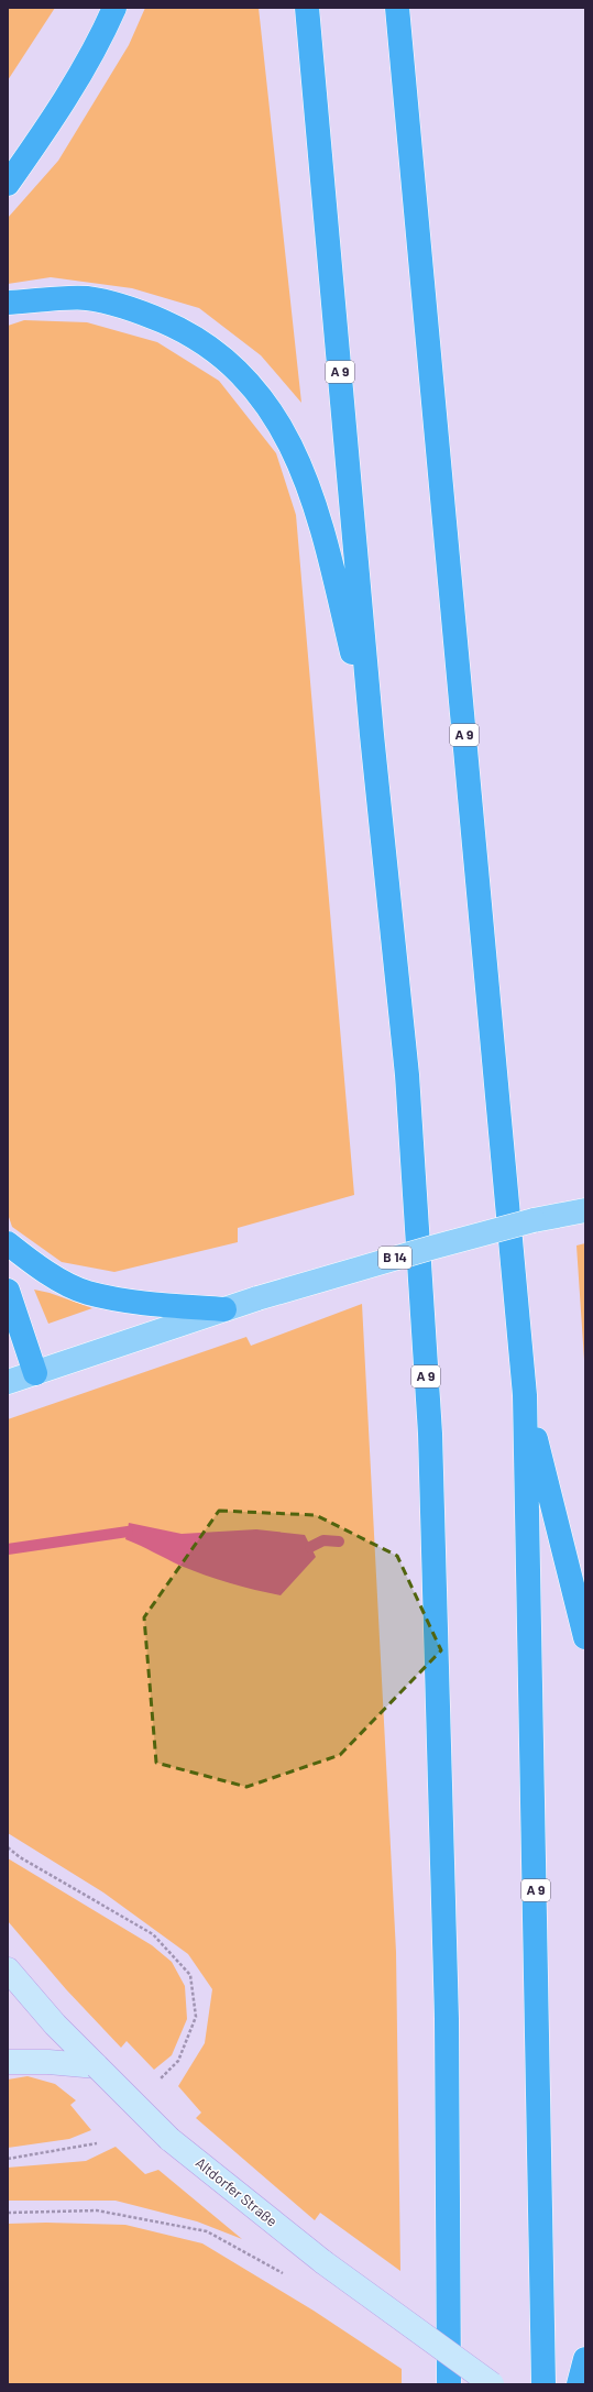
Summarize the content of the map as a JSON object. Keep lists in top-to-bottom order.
{
  "streets": {
    "highway": ["A 9"],
    "main road": ["B 14", "Altdorfer Straße"]
  }
}
